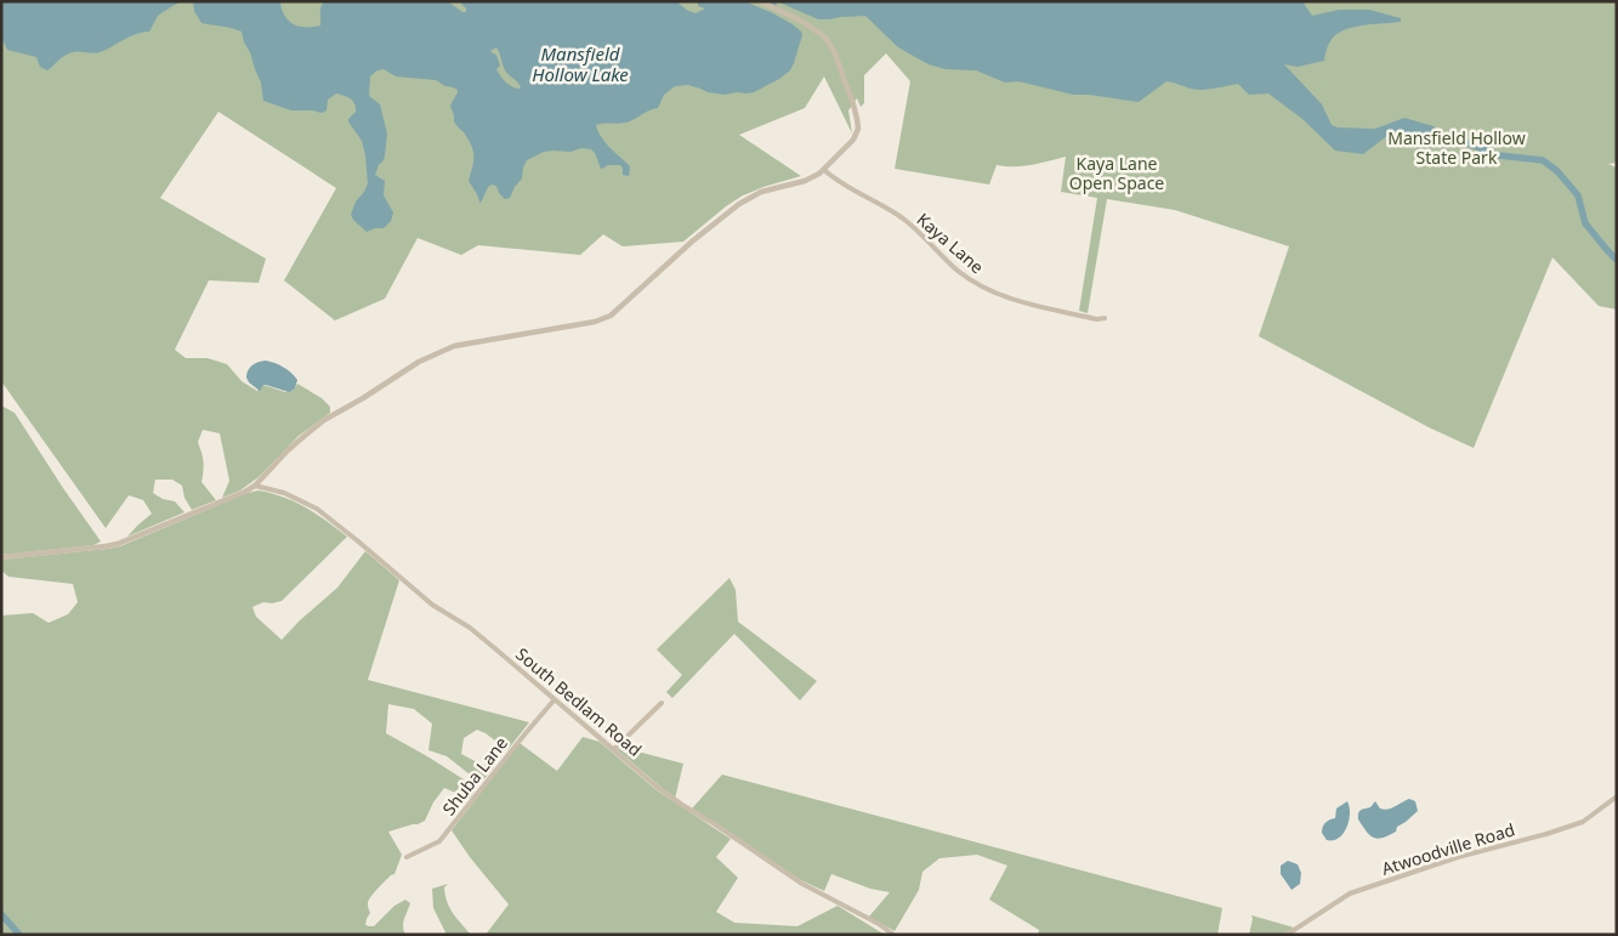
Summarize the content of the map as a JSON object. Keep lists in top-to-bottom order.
{
  "streets": {
    "street": [
      "Kaya Lane",
      "South Bedlam Road",
      "Shuba Lane",
      "Atwoodville Road"
    ]
  },
  "crossings": [
    ["South Bedlam Road", "Shuba Lane"]
  ],
  "water": ["Mansfield Hollow Lake"],
  "parks": ["Mansfield Hollow State Park", "Kaya Lane Open Space"]
}
